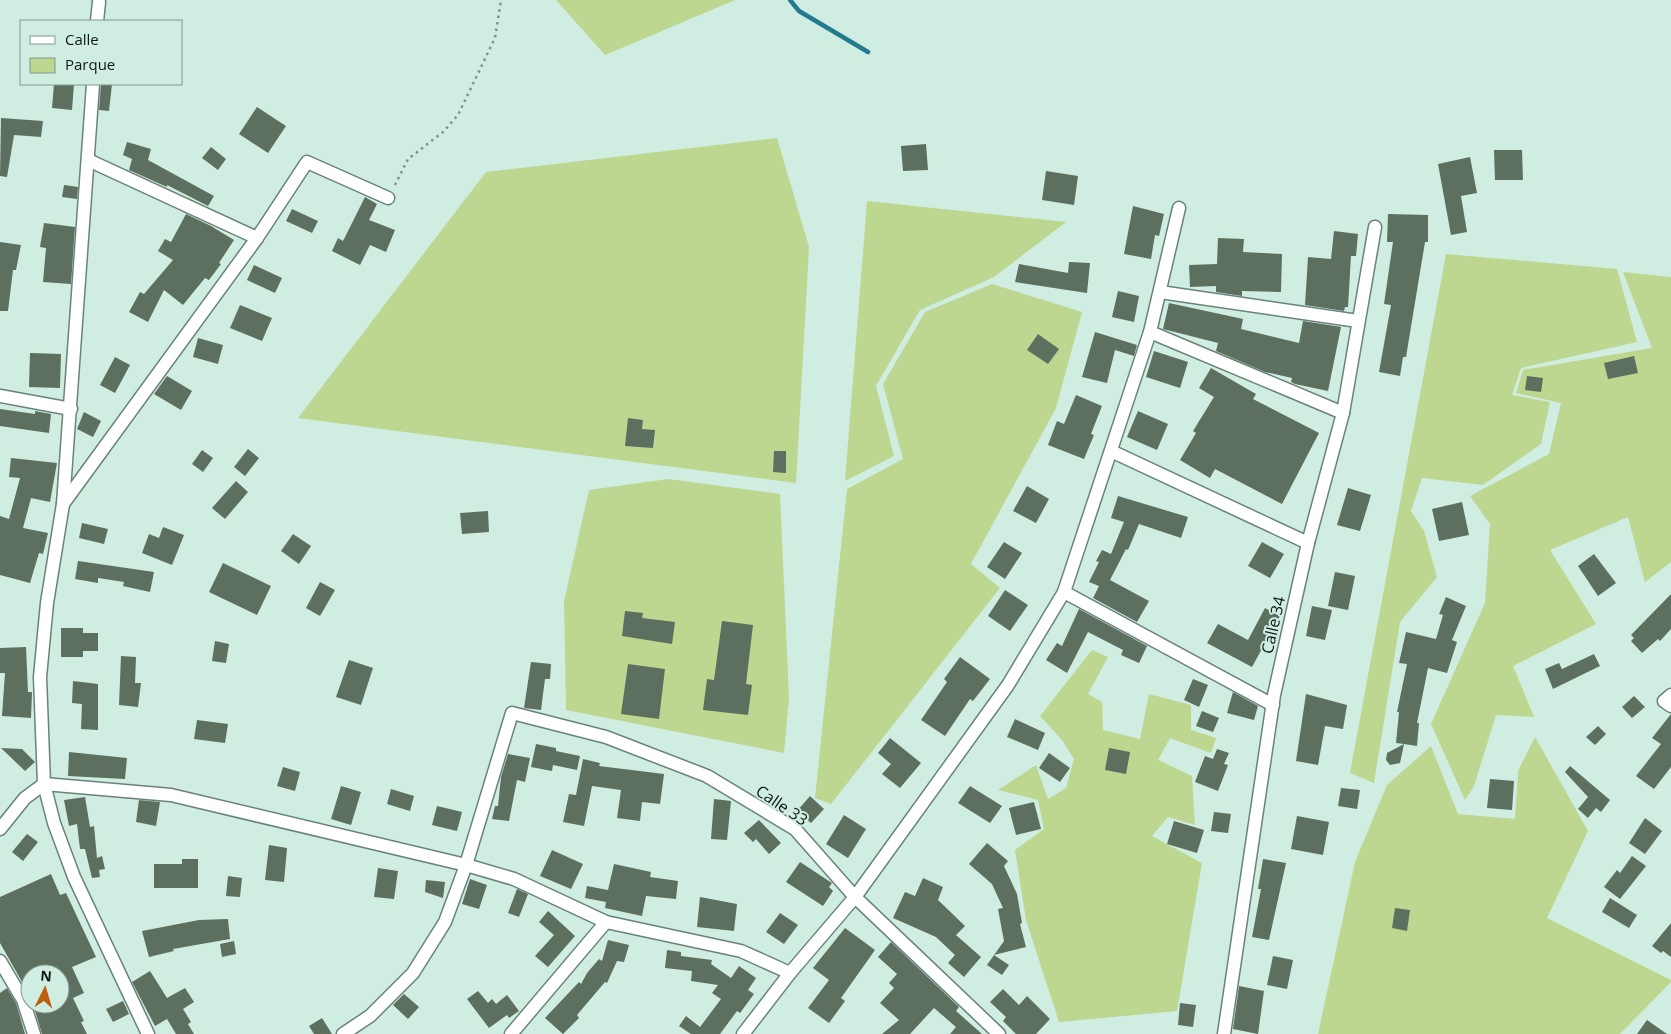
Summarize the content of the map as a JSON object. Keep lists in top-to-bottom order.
{
  "streets": {
    "street": ["Calle 34", "Calle 33"]
  },
  "legend": ["Calle", "Parque"],
  "north": "top"
}
